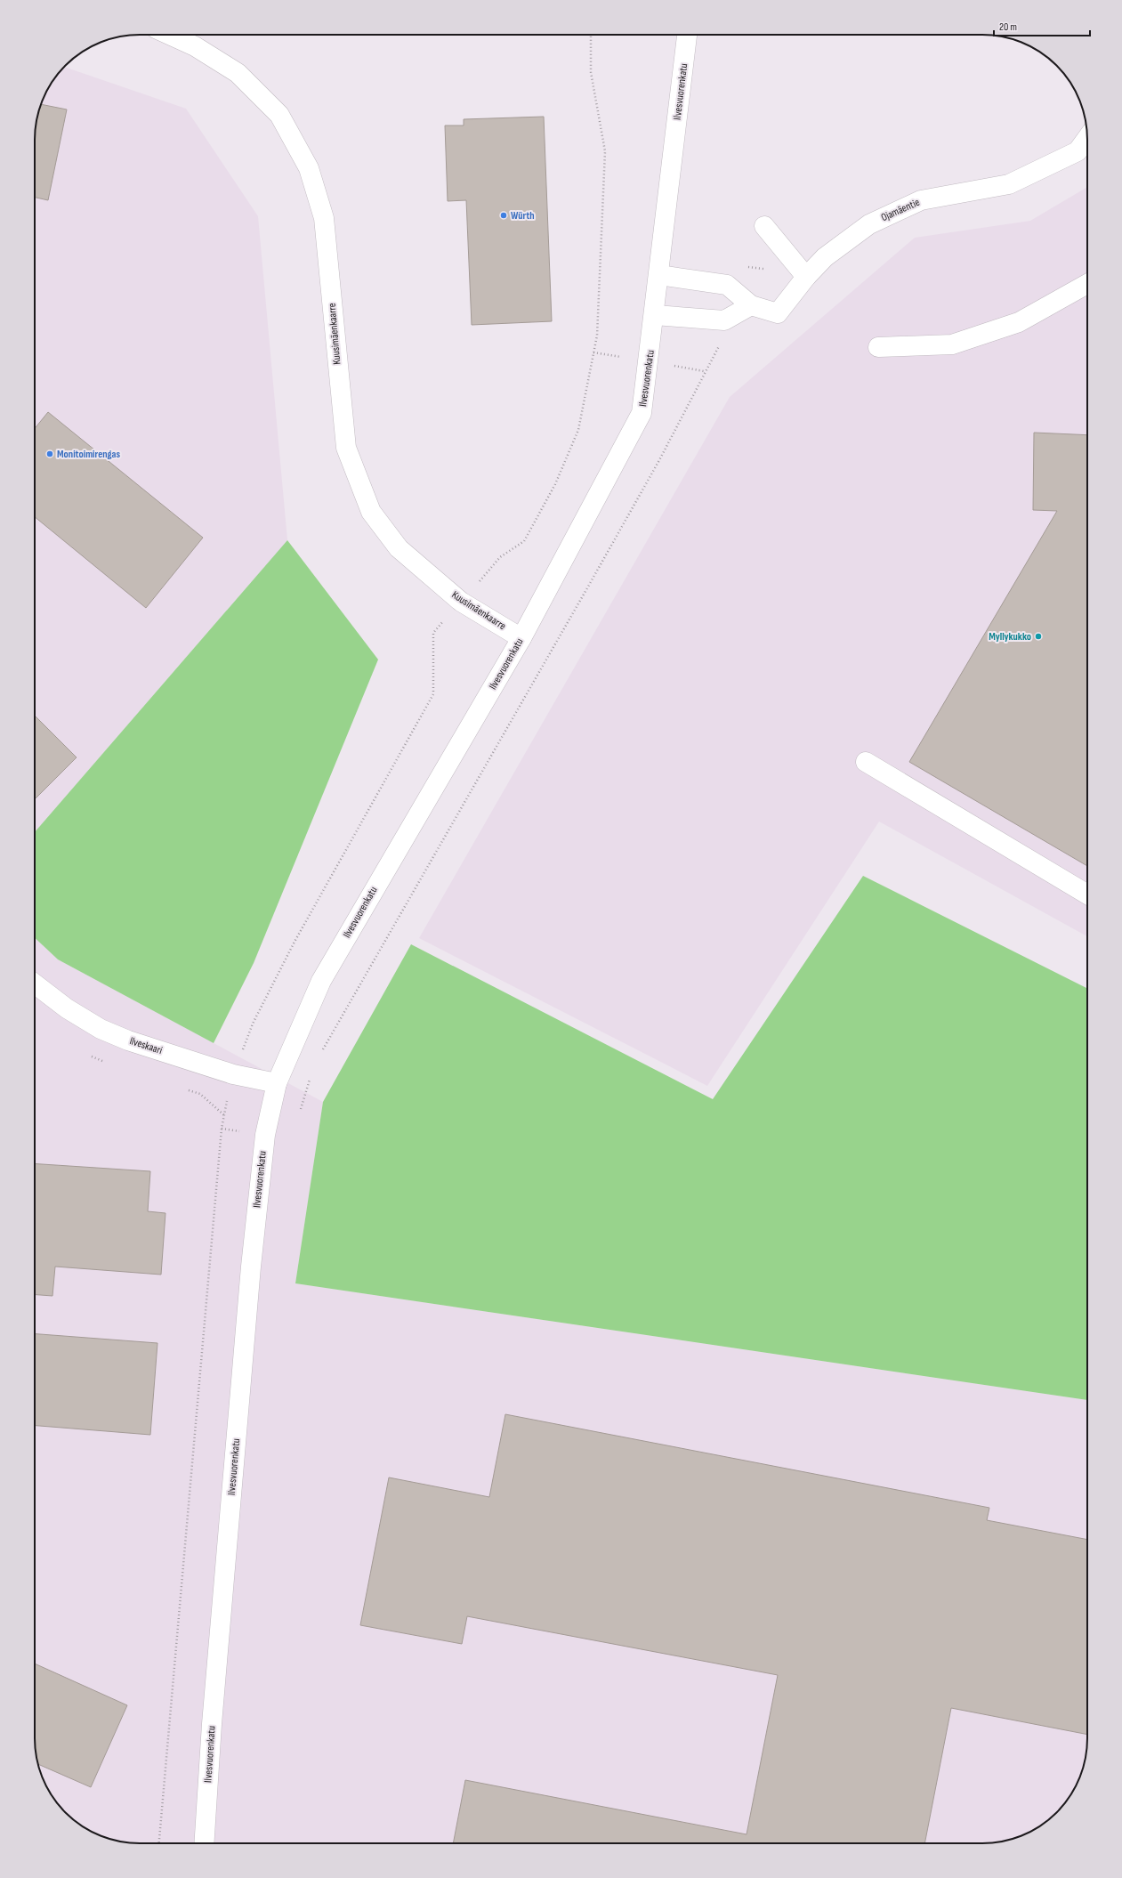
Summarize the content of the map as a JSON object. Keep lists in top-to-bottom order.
{
  "streets": {
    "street": [
      "Ilvesvuorenkatu",
      "Ojamäentie",
      "Kuusimäenkaarre",
      "Ilveskaari"
    ]
  },
  "crossings": [
    ["Ilvesvuorenkatu", "Kuusimäenkaarre"],
    ["Ilvesvuorenkatu", "Ilveskaari"]
  ],
  "places": ["Würth", "Monitoimirengas", "Myllykukko"],
  "scale_bar": "20 m"
}
